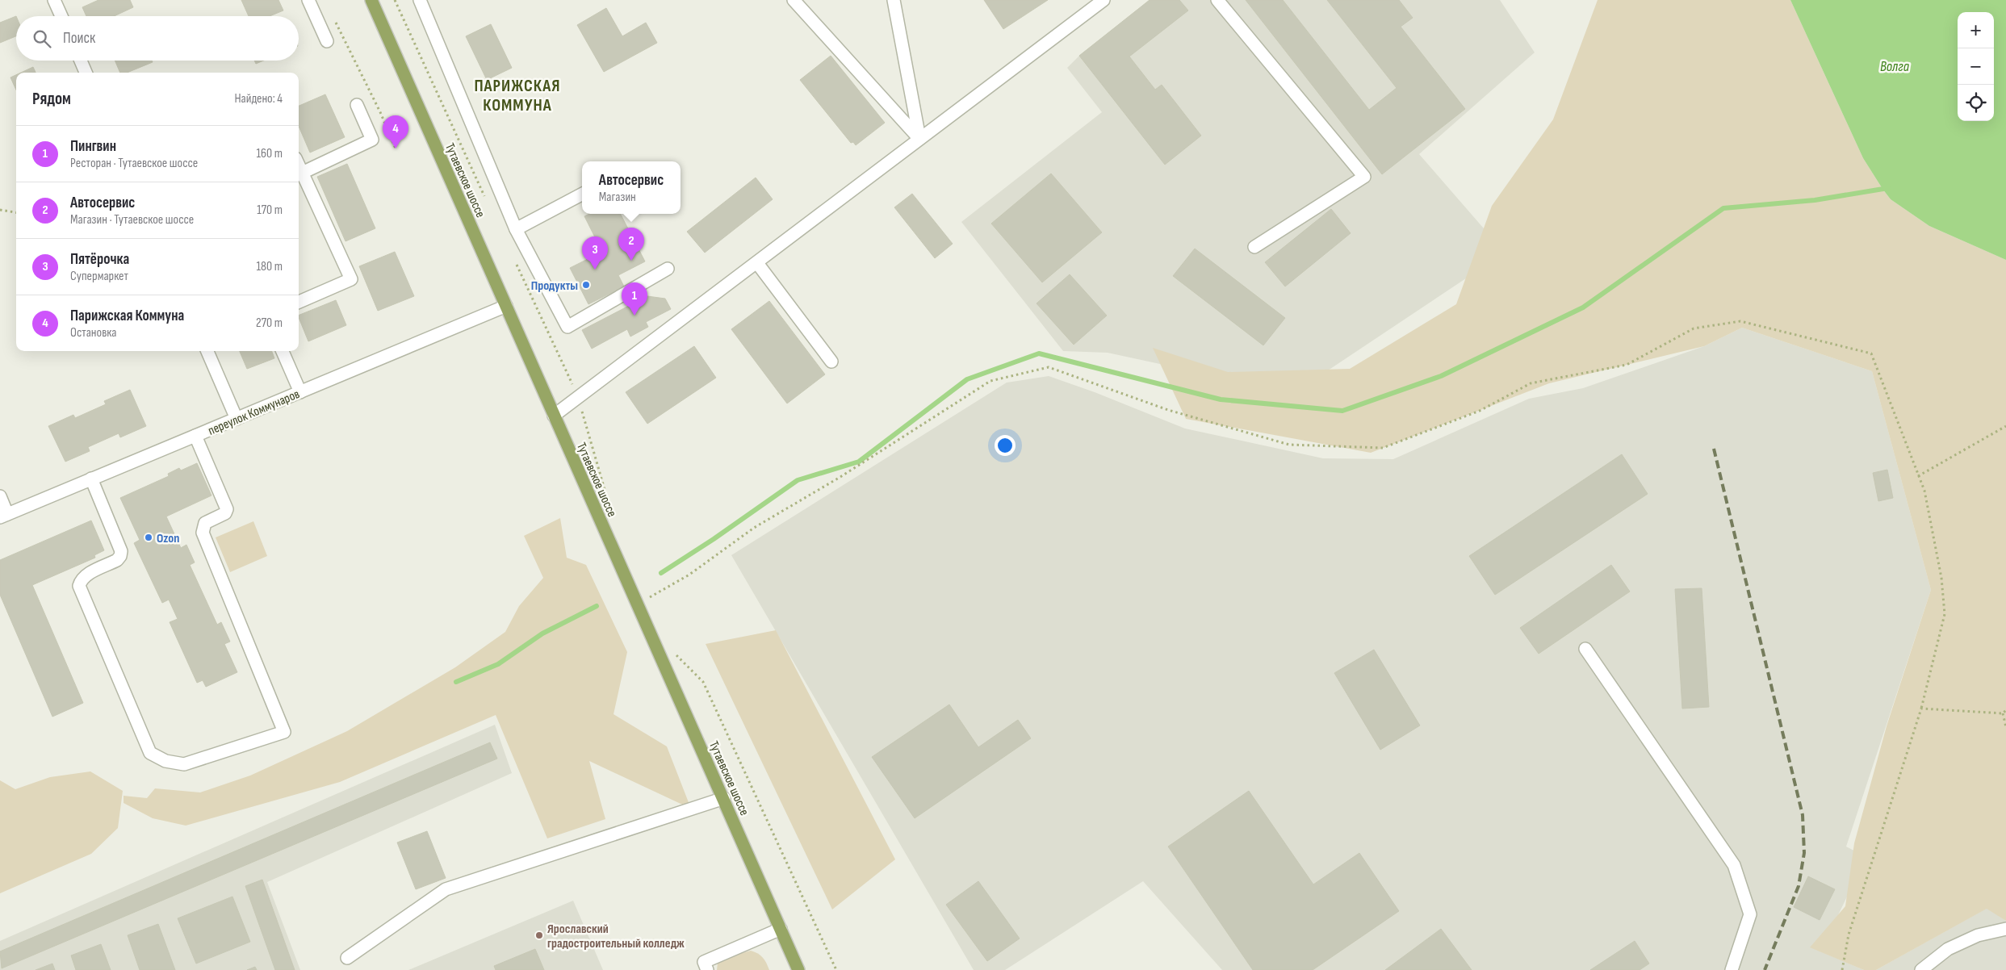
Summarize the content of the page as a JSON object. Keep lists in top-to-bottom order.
{
  "streets": {
    "main road": ["Тутаевское шоссе"],
    "street": ["переулок Коммунаров"]
  },
  "crossings": [
    ["Тутаевское шоссе", "переулок Коммунаров"]
  ],
  "districts": ["ПАРИЖСКАЯ КОММУНА"],
  "water": ["Волга"],
  "places": ["Продукты", "Ozon", "Ярославский градостроительный колледж"],
  "page": {
    "map_buttons": ["+", "−"],
    "search": "Поиск",
    "heading": ["Рядом", "Найдено: 4"],
    "pins": [
      "4",
      "2",
      "3",
      "1"
    ],
    "list": [
      {
        "mark": "1",
        "name": "Пингвин",
        "note": "Ресторан · Тутаевское шоссе",
        "value": "160 m"
      },
      {
        "mark": "2",
        "name": "Автосервис",
        "note": "Магазин · Тутаевское шоссе",
        "value": "170 m"
      },
      {
        "mark": "3",
        "name": "Пятёрочка",
        "note": "Супермаркет",
        "value": "180 m"
      },
      {
        "mark": "4",
        "name": "Парижская Коммуна",
        "note": "Остановка",
        "value": "270 m"
      }
    ],
    "popup": ["Автосервис", "Магазин"]
  }
}
